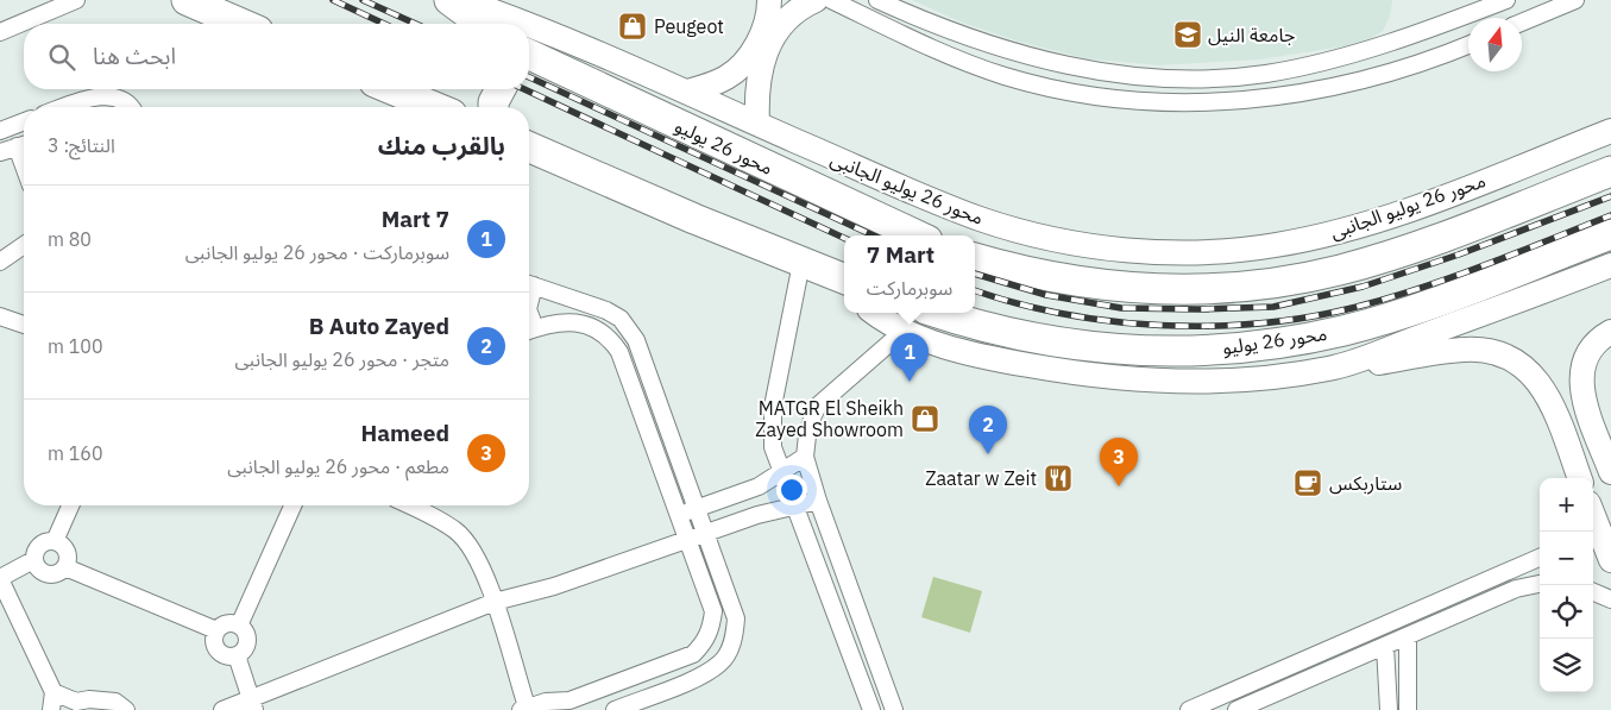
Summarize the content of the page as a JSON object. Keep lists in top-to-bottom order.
{
  "streets": {
    "highway": ["محور 26 يوليو"],
    "main road": ["محور 26 يوليو الجانبى"]
  },
  "places": {
    "shop": ["Peugeot", "MATGR El Sheikh Zayed Showroom"],
    "school or university": ["جامعة النيل"],
    "restaurant": ["Zaatar w Zeit"],
    "cafe": ["ستاربكس"]
  },
  "north": "top",
  "page": {
    "search": "ابحث هنا",
    "heading": ["بالقرب منك", "النتائج: 3"],
    "list": [
      {
        "mark": "1",
        "name": "7 Mart",
        "note": "سوبرماركت · محور 26 يوليو الجانبى",
        "value": "80 m"
      },
      {
        "mark": "2",
        "name": "B Auto Zayed",
        "note": "متجر · محور 26 يوليو الجانبى",
        "value": "100 m"
      },
      {
        "mark": "3",
        "name": "Hameed",
        "note": "مطعم · محور 26 يوليو الجانبى",
        "value": "160 m"
      }
    ],
    "popup": ["7 Mart", "سوبرماركت"],
    "pins": ["1", "2", "3"],
    "map_buttons": ["+", "−"]
  }
}
